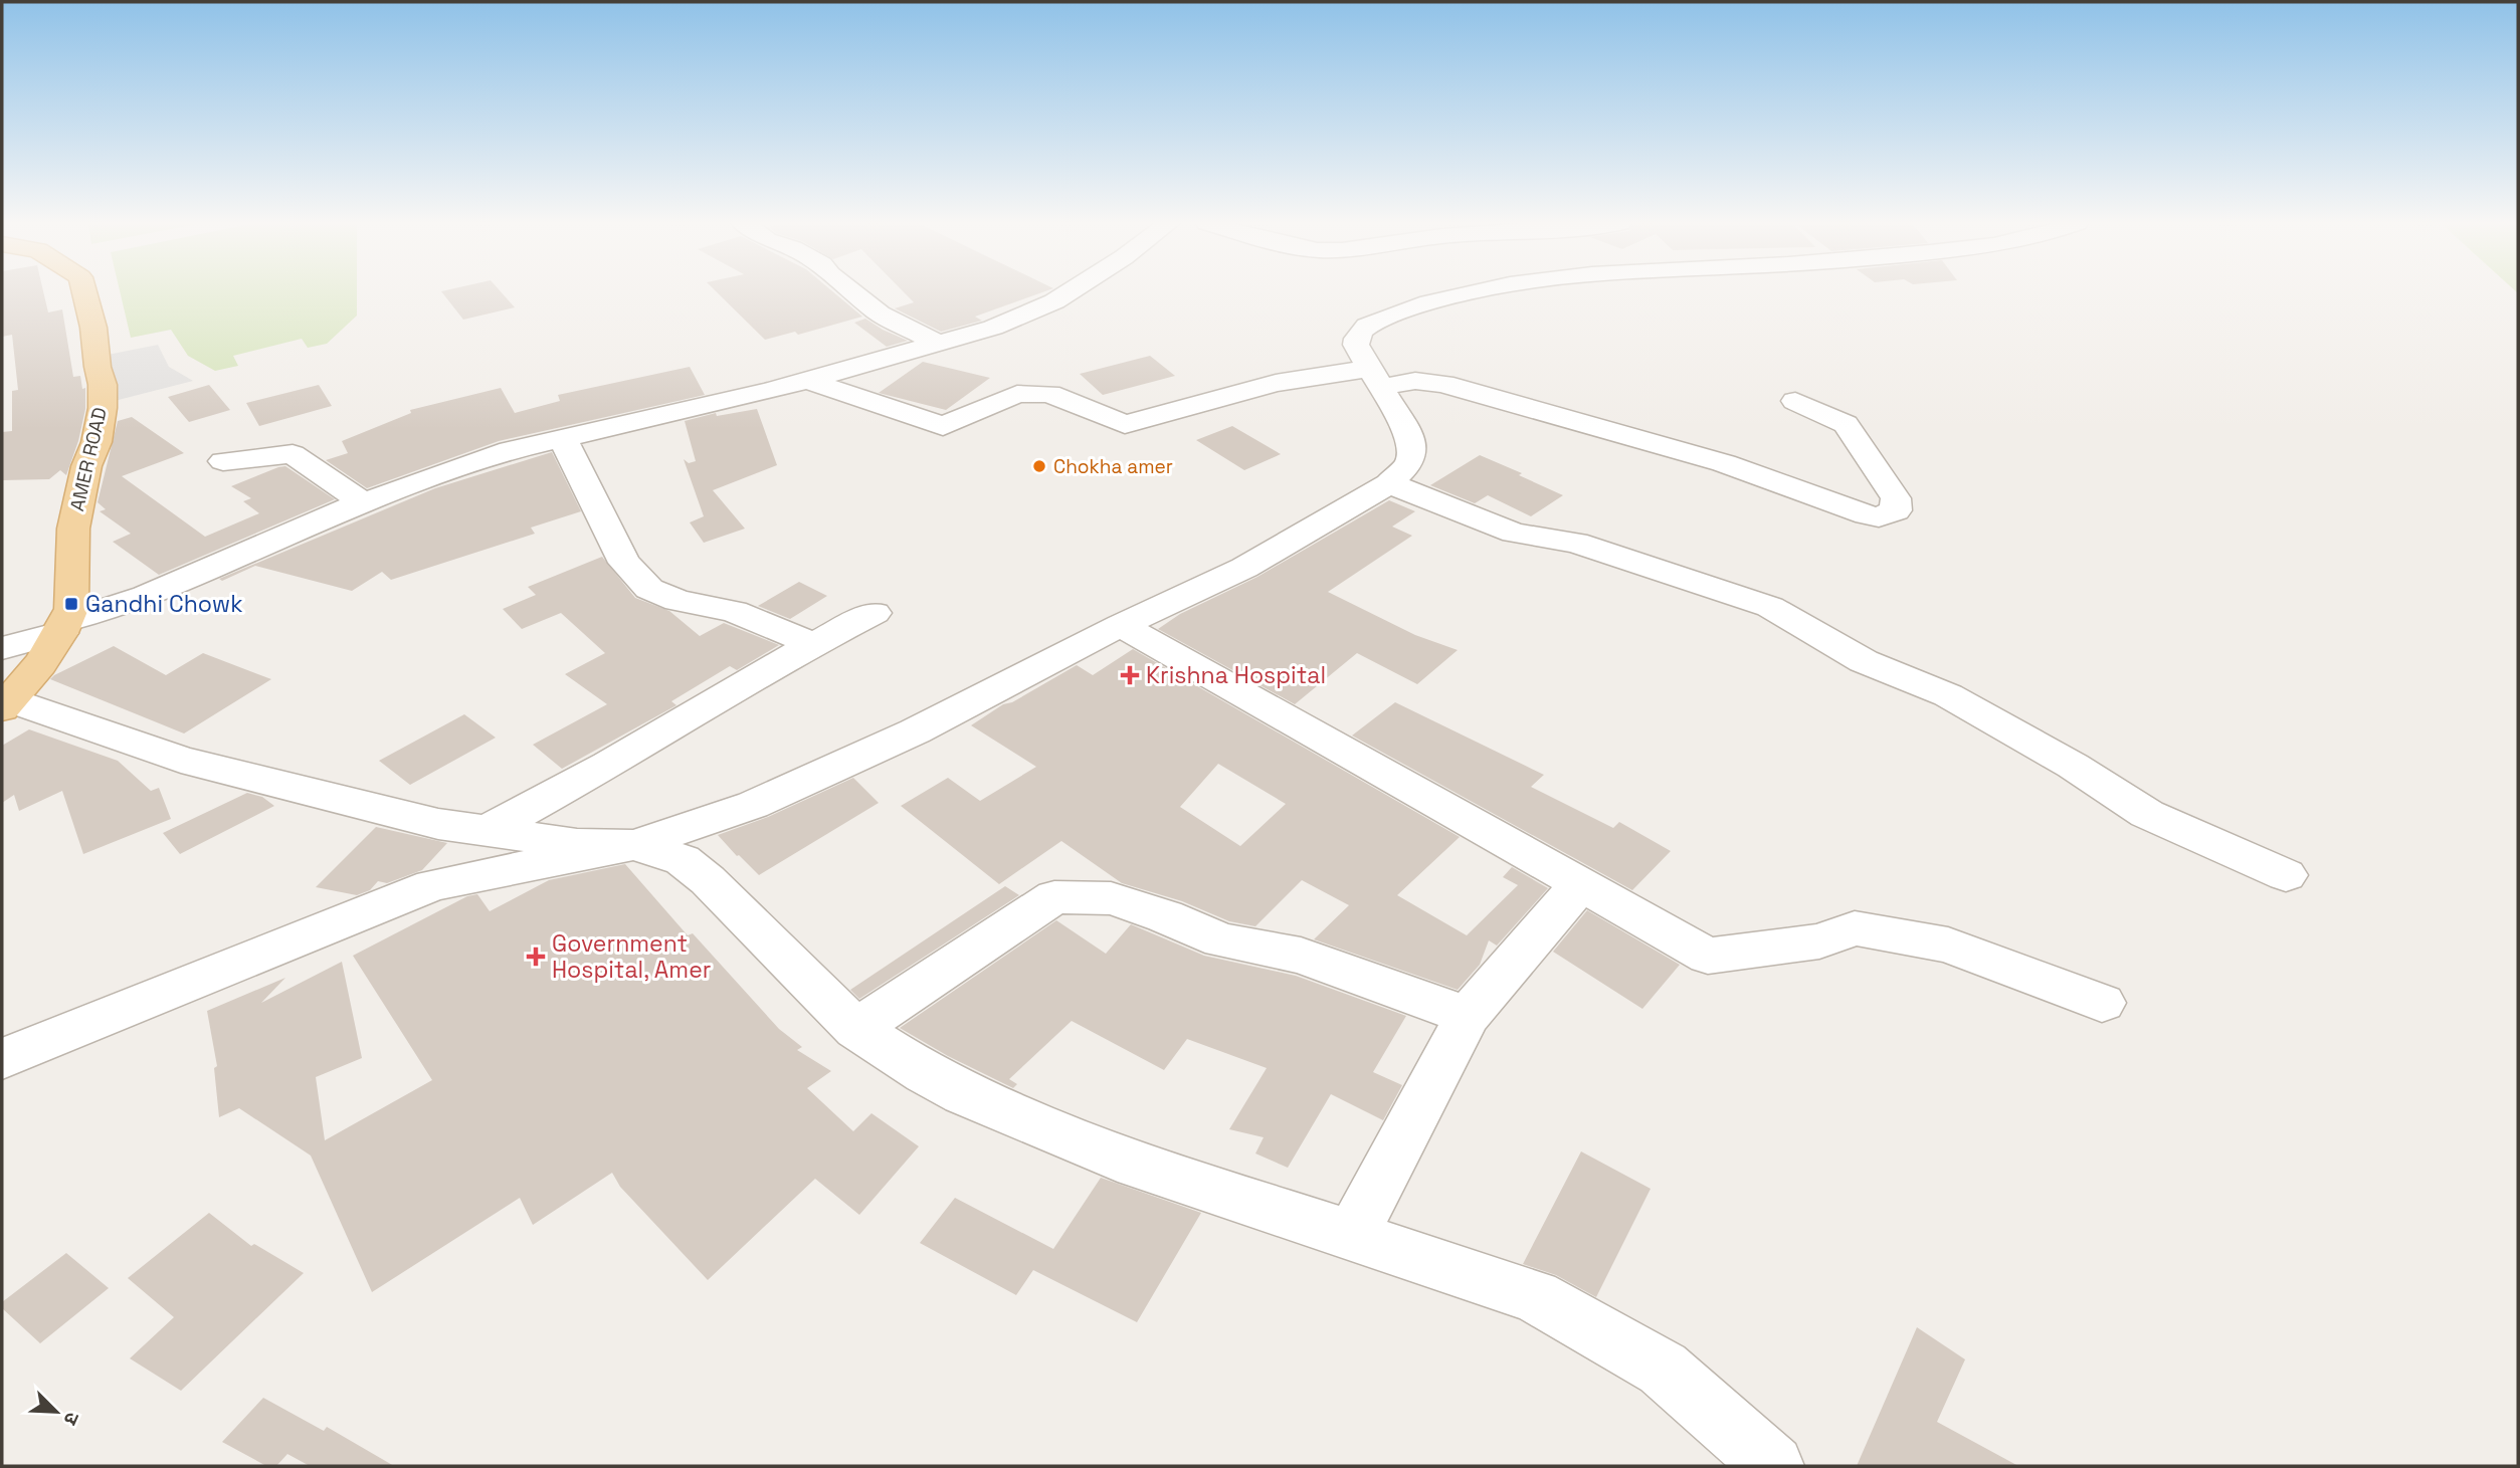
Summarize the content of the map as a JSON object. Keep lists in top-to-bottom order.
{
  "streets": {
    "main road": ["AMER ROAD"]
  },
  "places": {
    "other": ["Chokha amer"],
    "transit": ["Gandhi Chowk"],
    "health": ["Krishna Hospital", "Government Hospital, Amer"]
  },
  "north": "bottom right"
}
